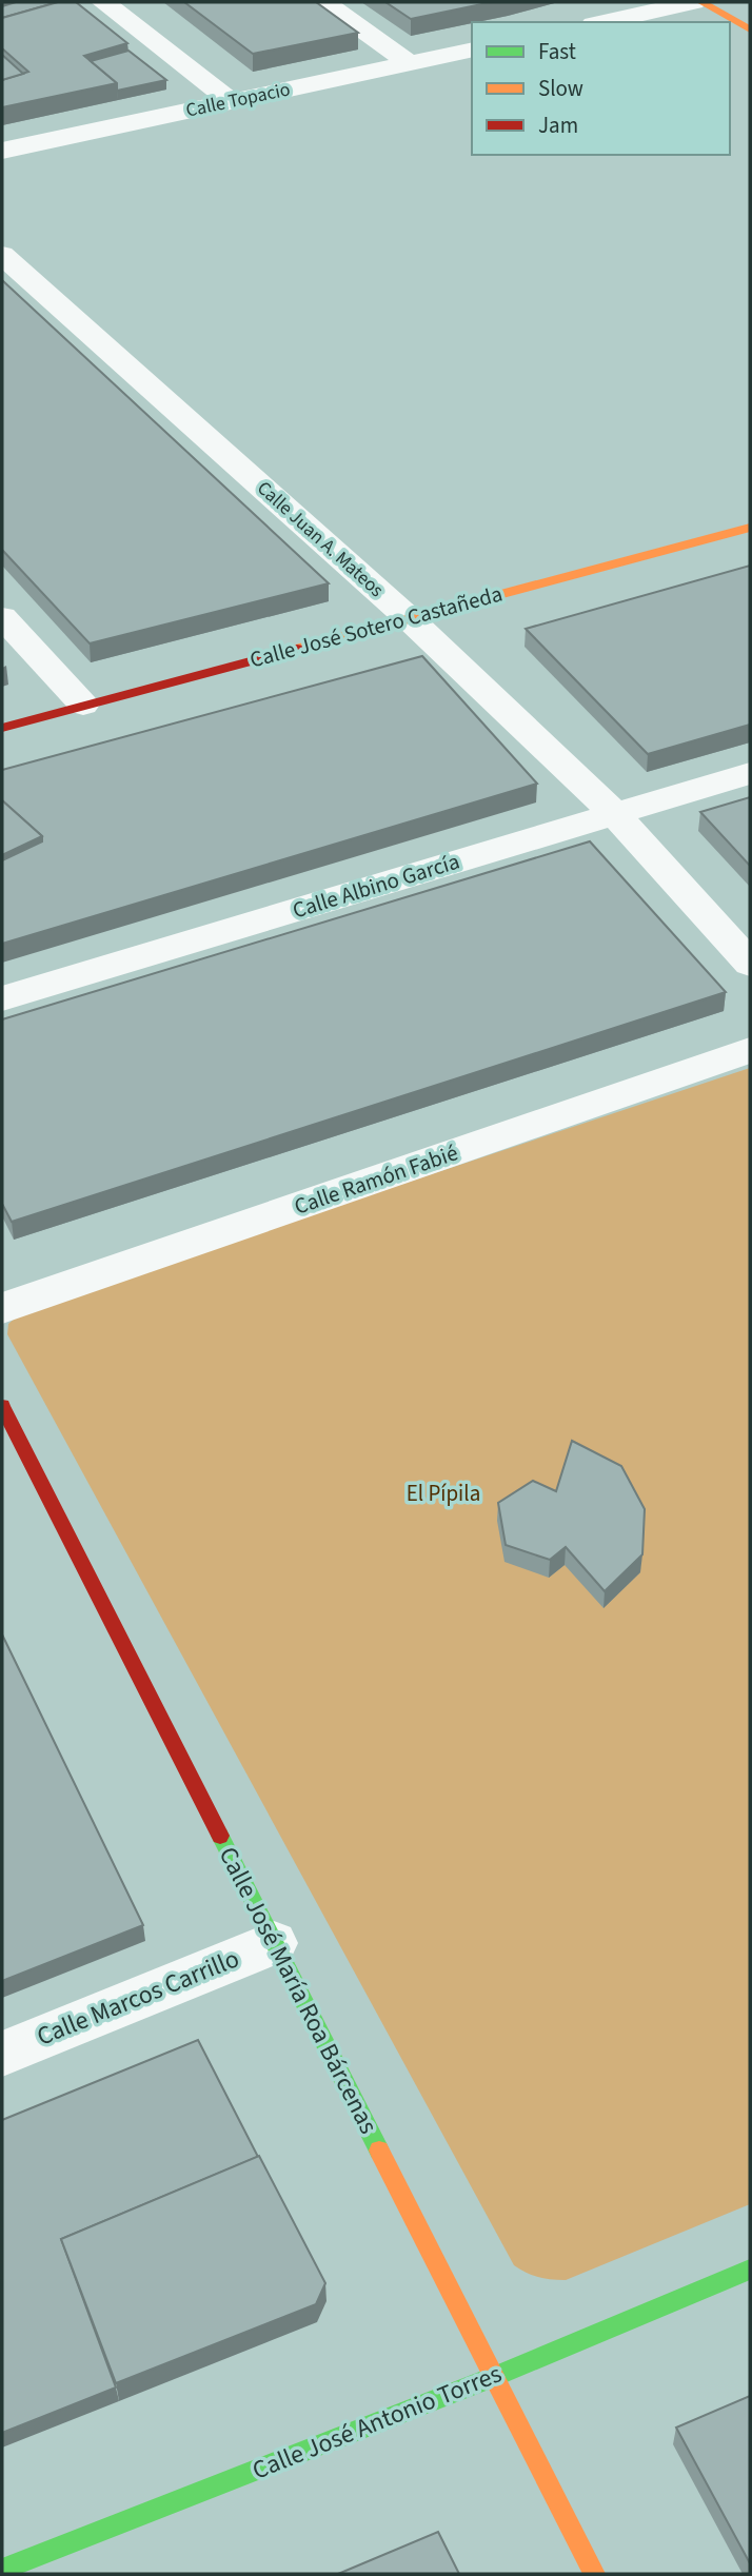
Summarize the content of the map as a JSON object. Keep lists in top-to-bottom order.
{
  "streets": {
    "street": [
      "Calle Topacio",
      "Calle Juan A. Mateos",
      "Calle José Sotero Castañeda",
      "Calle Albino García",
      "Calle Ramón Fabié",
      "Calle José María Roa Bárcenas",
      "Calle Marcos Carrillo",
      "Calle José Antonio Torres"
    ]
  },
  "crossings": [
    ["Calle Juan A. Mateos", "Calle José Sotero Castañeda"],
    ["Calle Juan A. Mateos", "Calle Albino García"],
    ["Calle José María Roa Bárcenas", "Calle Marcos Carrillo"],
    ["Calle José María Roa Bárcenas", "Calle José Antonio Torres"]
  ],
  "parks": ["El Pípila"],
  "legend": ["Fast", "Slow", "Jam"]
}
